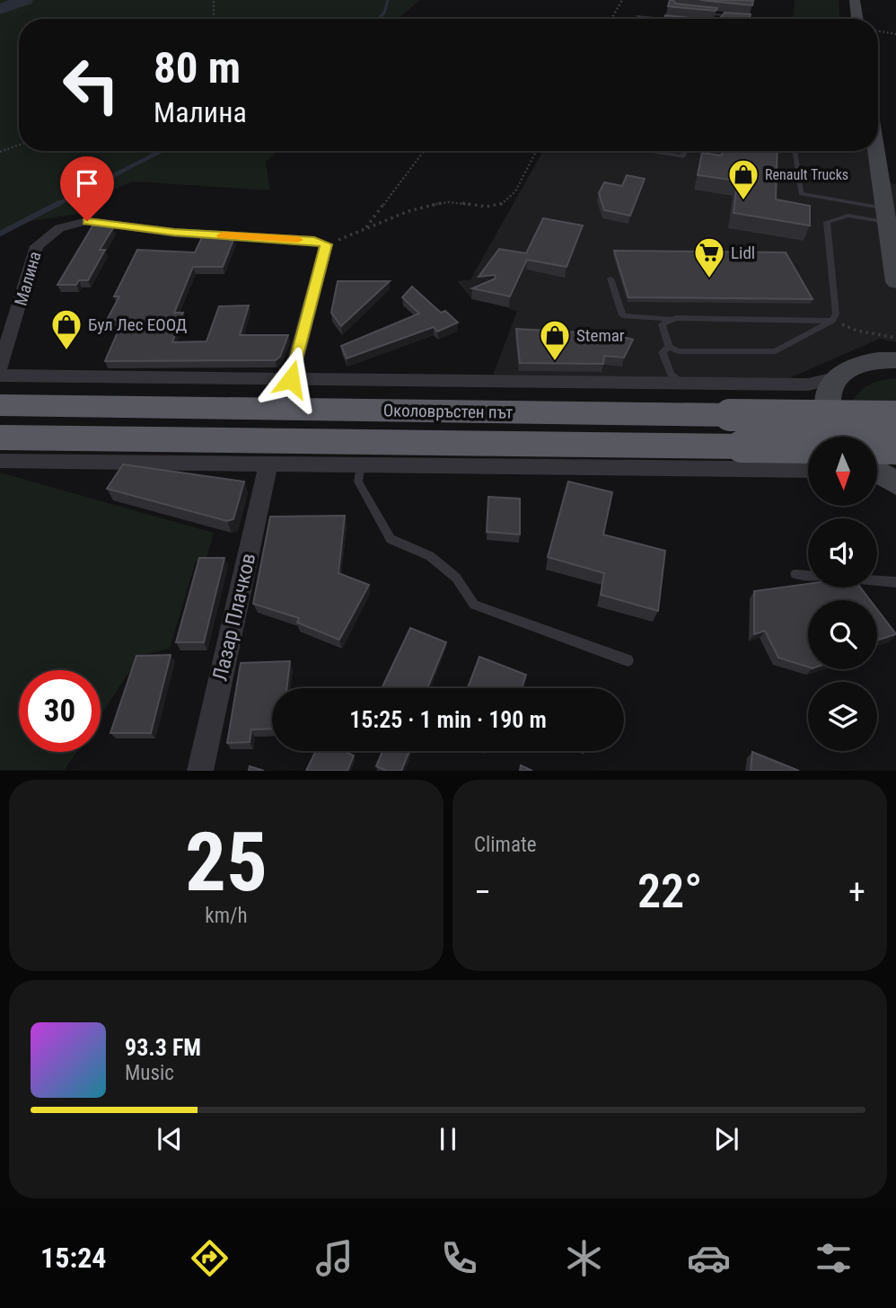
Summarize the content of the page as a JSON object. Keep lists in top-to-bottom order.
{
  "streets": {
    "highway": ["Околовръстен път"],
    "street": ["Малина", "Лазар Плачков"]
  },
  "places": {
    "shop": ["Renault Trucks", "Бул Лес ЕООД", "Stemar"],
    "supermarket": ["Lidl"]
  },
  "north": "bottom",
  "page": {
    "turn": ["80 m", "Малина"],
    "limit": "30",
    "trip": "15:25 · 1 min · 190 m",
    "tile": [
      ["25", "km/h"],
      "Climate"
    ],
    "heat": ["−", "22°", "+"],
    "song": ["93.3 FM", "Music"],
    "tabs": "15:24"
  }
}
